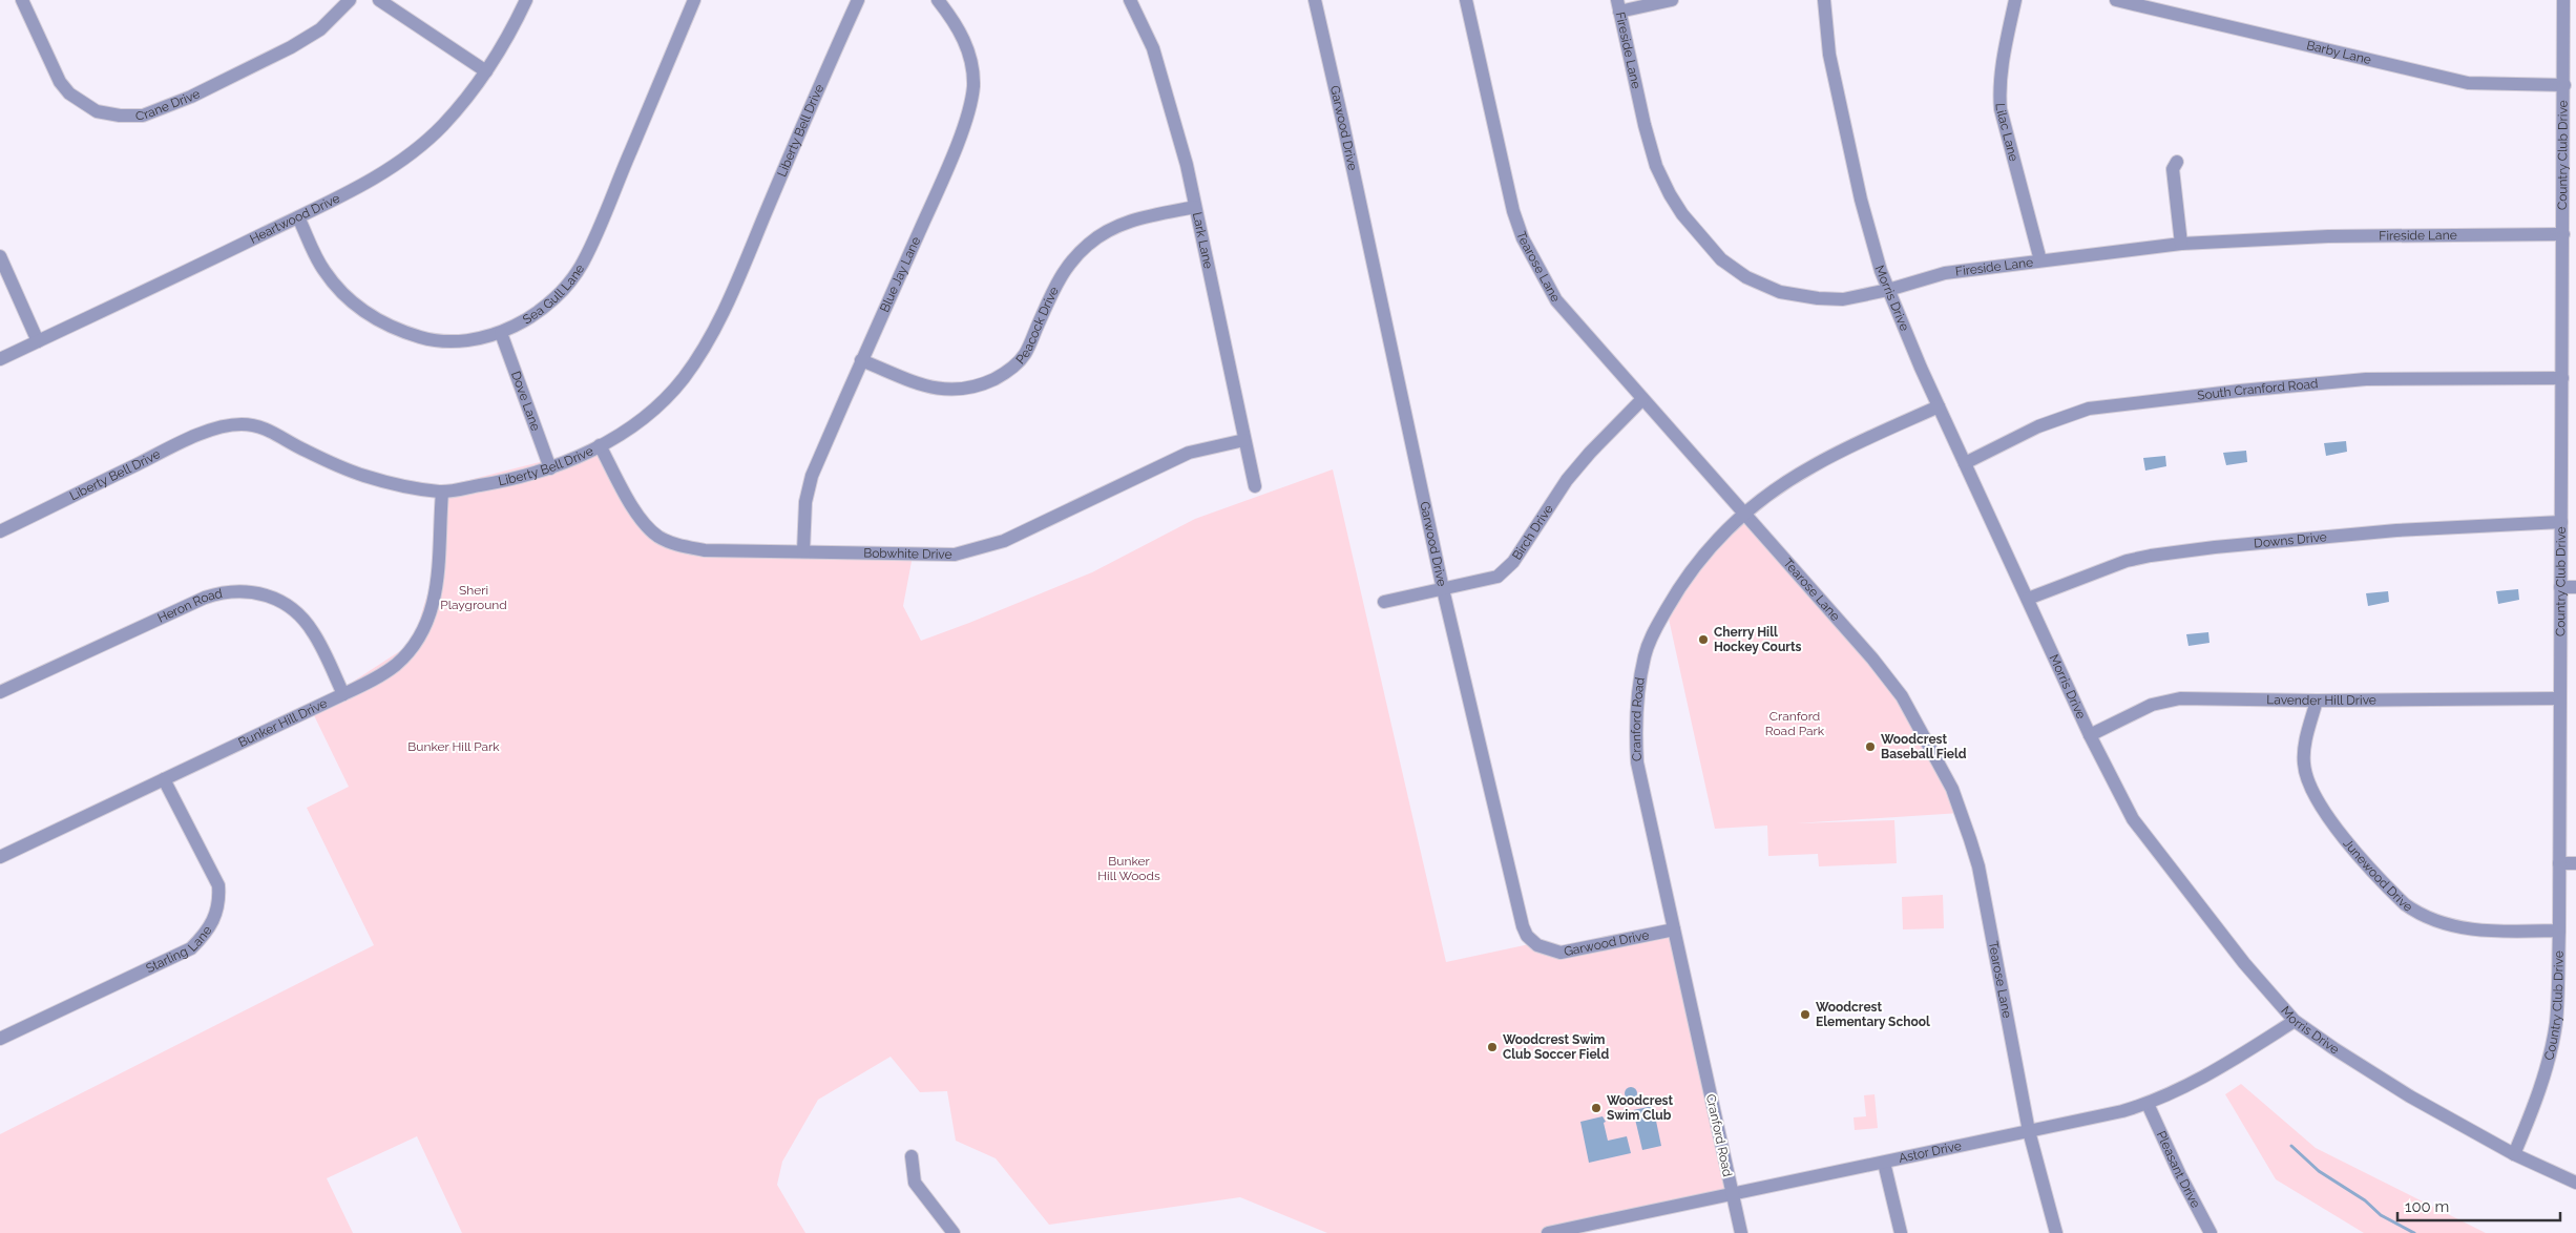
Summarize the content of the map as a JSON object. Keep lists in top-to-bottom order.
{
  "streets": {
    "street": [
      "Fireside Lane",
      "Barby Lane",
      "Crane Drive",
      "Garwood Drive",
      "Liberty Bell Drive",
      "Lilac Lane",
      "Country Club Drive",
      "Heartwood Drive",
      "Lark Lane",
      "Tearose Lane",
      "Blue Jay Lane",
      "Sea Gull Lane",
      "Morris Drive",
      "Peacock Drive",
      "South Cranford Road",
      "Dove Lane",
      "Birch Drive",
      "Downs Drive",
      "Bobwhite Drive",
      "Heron Road",
      "Lavender Hill Drive",
      "Cranford Road",
      "Bunker Hill Drive",
      "Junewood Drive",
      "Starling Lane",
      "Astor Drive",
      "Pleasant Drive"
    ]
  },
  "crossings": [
    ["Fireside Lane", "Lilac Lane"],
    ["Fireside Lane", "Country Club Drive"],
    ["Fireside Lane", "Morris Drive"],
    ["Barby Lane", "Country Club Drive"],
    ["Garwood Drive", "Birch Drive"],
    ["Garwood Drive", "Cranford Road"],
    ["Liberty Bell Drive", "Dove Lane"],
    ["Liberty Bell Drive", "Bobwhite Drive"],
    ["Liberty Bell Drive", "Bunker Hill Drive"],
    ["Country Club Drive", "Morris Drive"],
    ["Country Club Drive", "South Cranford Road"],
    ["Country Club Drive", "Downs Drive"],
    ["Country Club Drive", "Lavender Hill Drive"],
    ["Country Club Drive", "Junewood Drive"],
    ["Heartwood Drive", "Sea Gull Lane"],
    ["Lark Lane", "Peacock Drive"],
    ["Lark Lane", "Bobwhite Drive"],
    ["Tearose Lane", "Birch Drive"],
    ["Tearose Lane", "Cranford Road"],
    ["Tearose Lane", "Astor Drive"],
    ["Blue Jay Lane", "Peacock Drive"],
    ["Blue Jay Lane", "Bobwhite Drive"],
    ["Sea Gull Lane", "Dove Lane"],
    ["Morris Drive", "South Cranford Road"],
    ["Morris Drive", "Downs Drive"],
    ["Morris Drive", "Lavender Hill Drive"],
    ["Morris Drive", "Cranford Road"],
    ["Morris Drive", "Astor Drive"],
    ["Heron Road", "Bunker Hill Drive"],
    ["Lavender Hill Drive", "Junewood Drive"],
    ["Cranford Road", "Astor Drive"],
    ["Bunker Hill Drive", "Starling Lane"],
    ["Astor Drive", "Pleasant Drive"]
  ],
  "parks": [
    "Sheri Playground",
    "Cranford Road Park",
    "Bunker Hill Park",
    "Bunker Hill Woods"
  ],
  "places": [
    "Cherry Hill Hockey Courts",
    "Woodcrest Baseball Field",
    "Woodcrest Elementary School",
    "Woodcrest Swim Club Soccer Field",
    "Woodcrest Swim Club"
  ],
  "scale_bar": "100 m"
}
